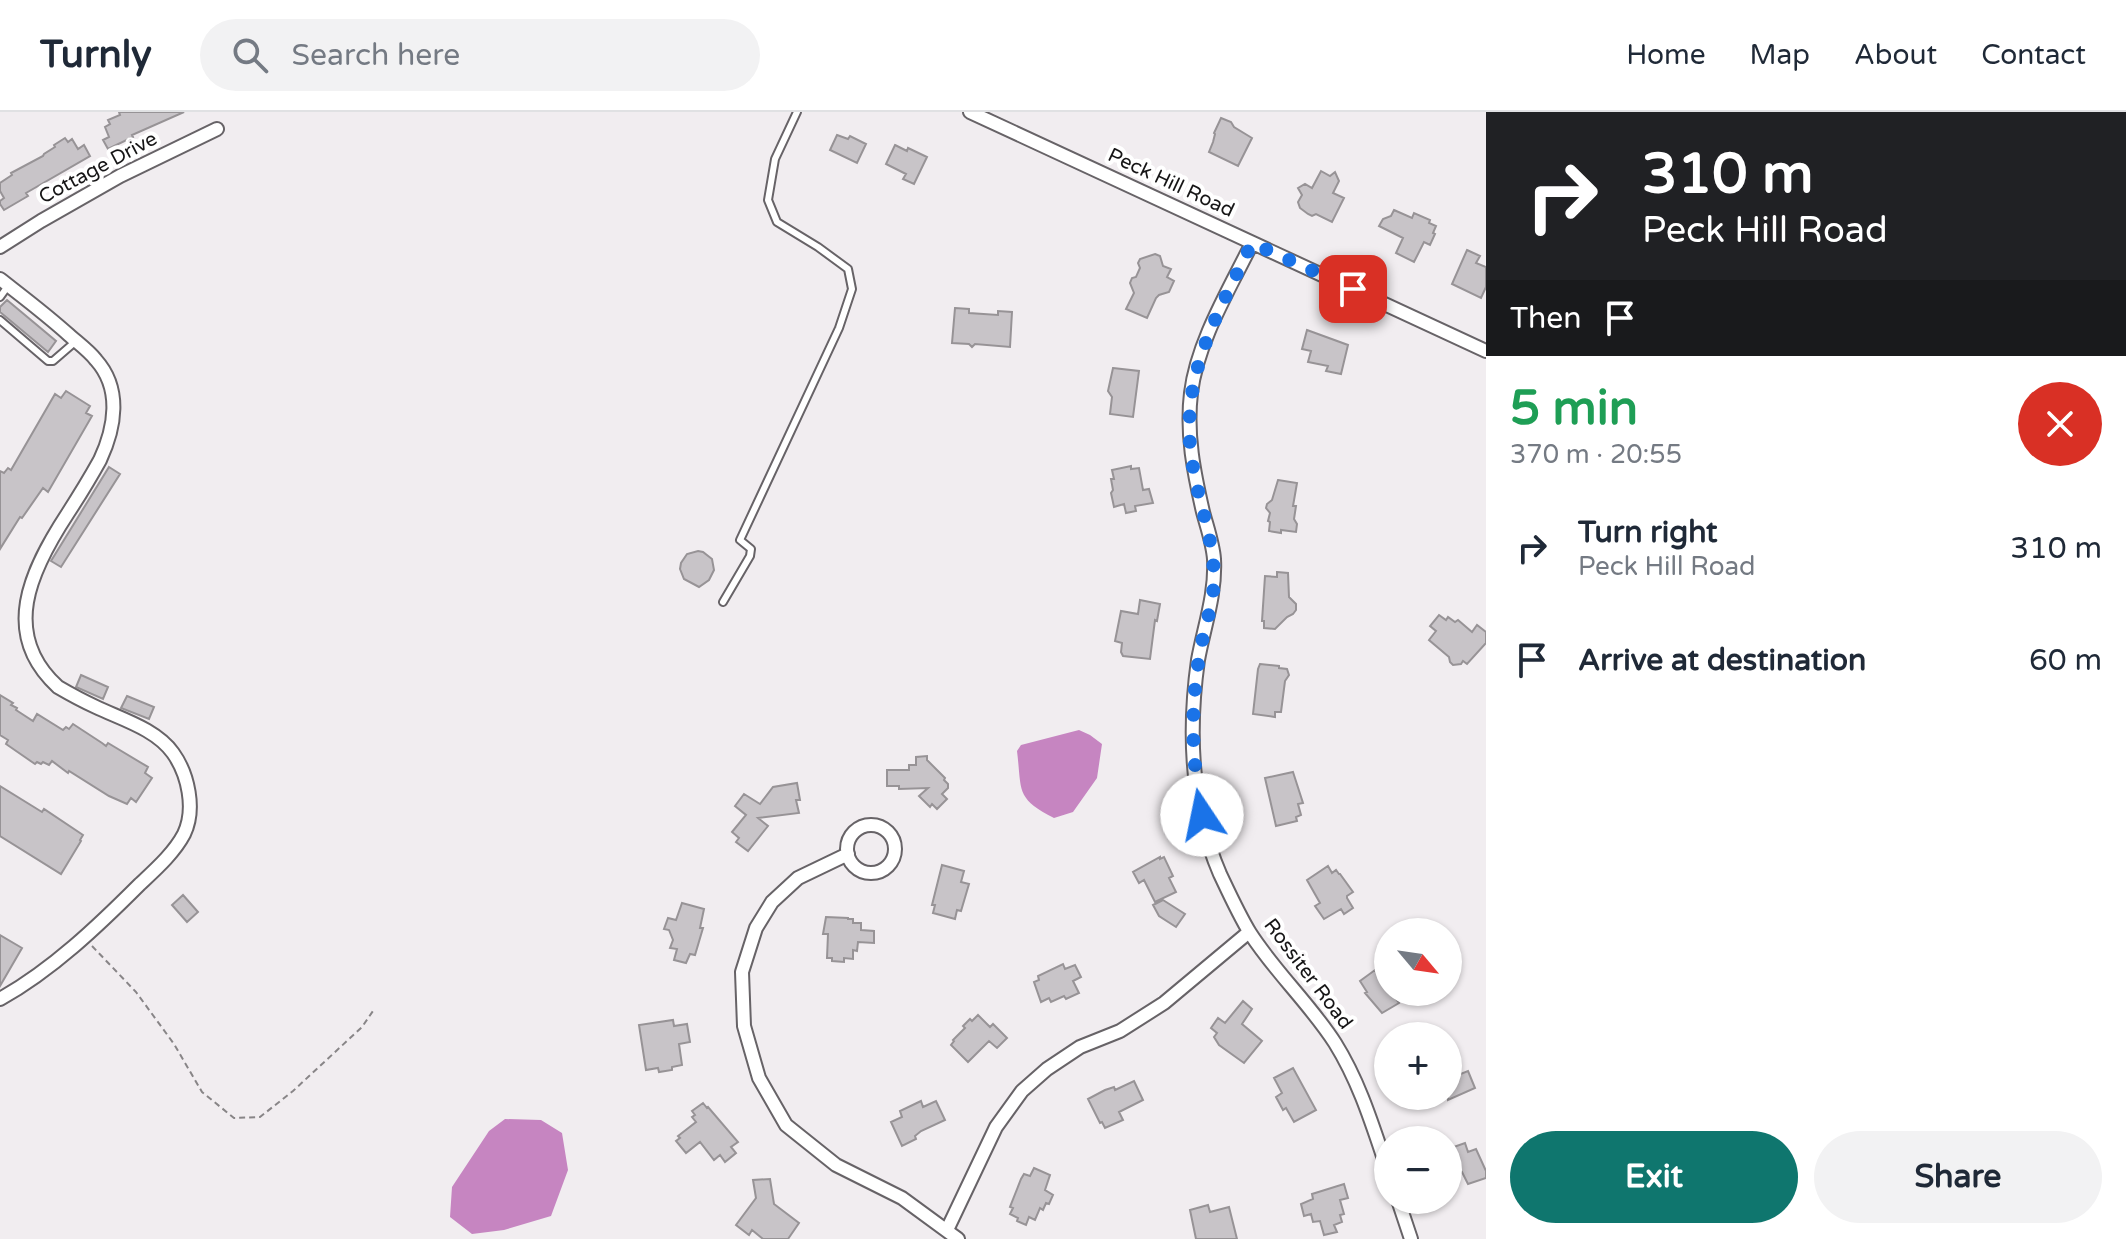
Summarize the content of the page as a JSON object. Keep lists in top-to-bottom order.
{
  "streets": {
    "street": ["Cottage Drive", "Peck Hill Road", "Rossiter Road"]
  },
  "crossings": [
    ["Peck Hill Road", "Rossiter Road"]
  ],
  "north": "bottom right",
  "page": {
    "header": "Turnly",
    "search": "Search here",
    "nav": [
      "Home",
      "Map",
      "About",
      "Contact"
    ],
    "turn": ["310 m", "Peck Hill Road"],
    "then": "Then",
    "heading": ["5 min", "370 m · 20:55"],
    "list": [
      {
        "name": "Turn right",
        "note": "Peck Hill Road",
        "value": "310 m"
      },
      {
        "name": "Arrive at destination",
        "value": "60 m"
      }
    ],
    "map_buttons": ["+", "−"],
    "buttons": ["Exit", "Share"]
  }
}
